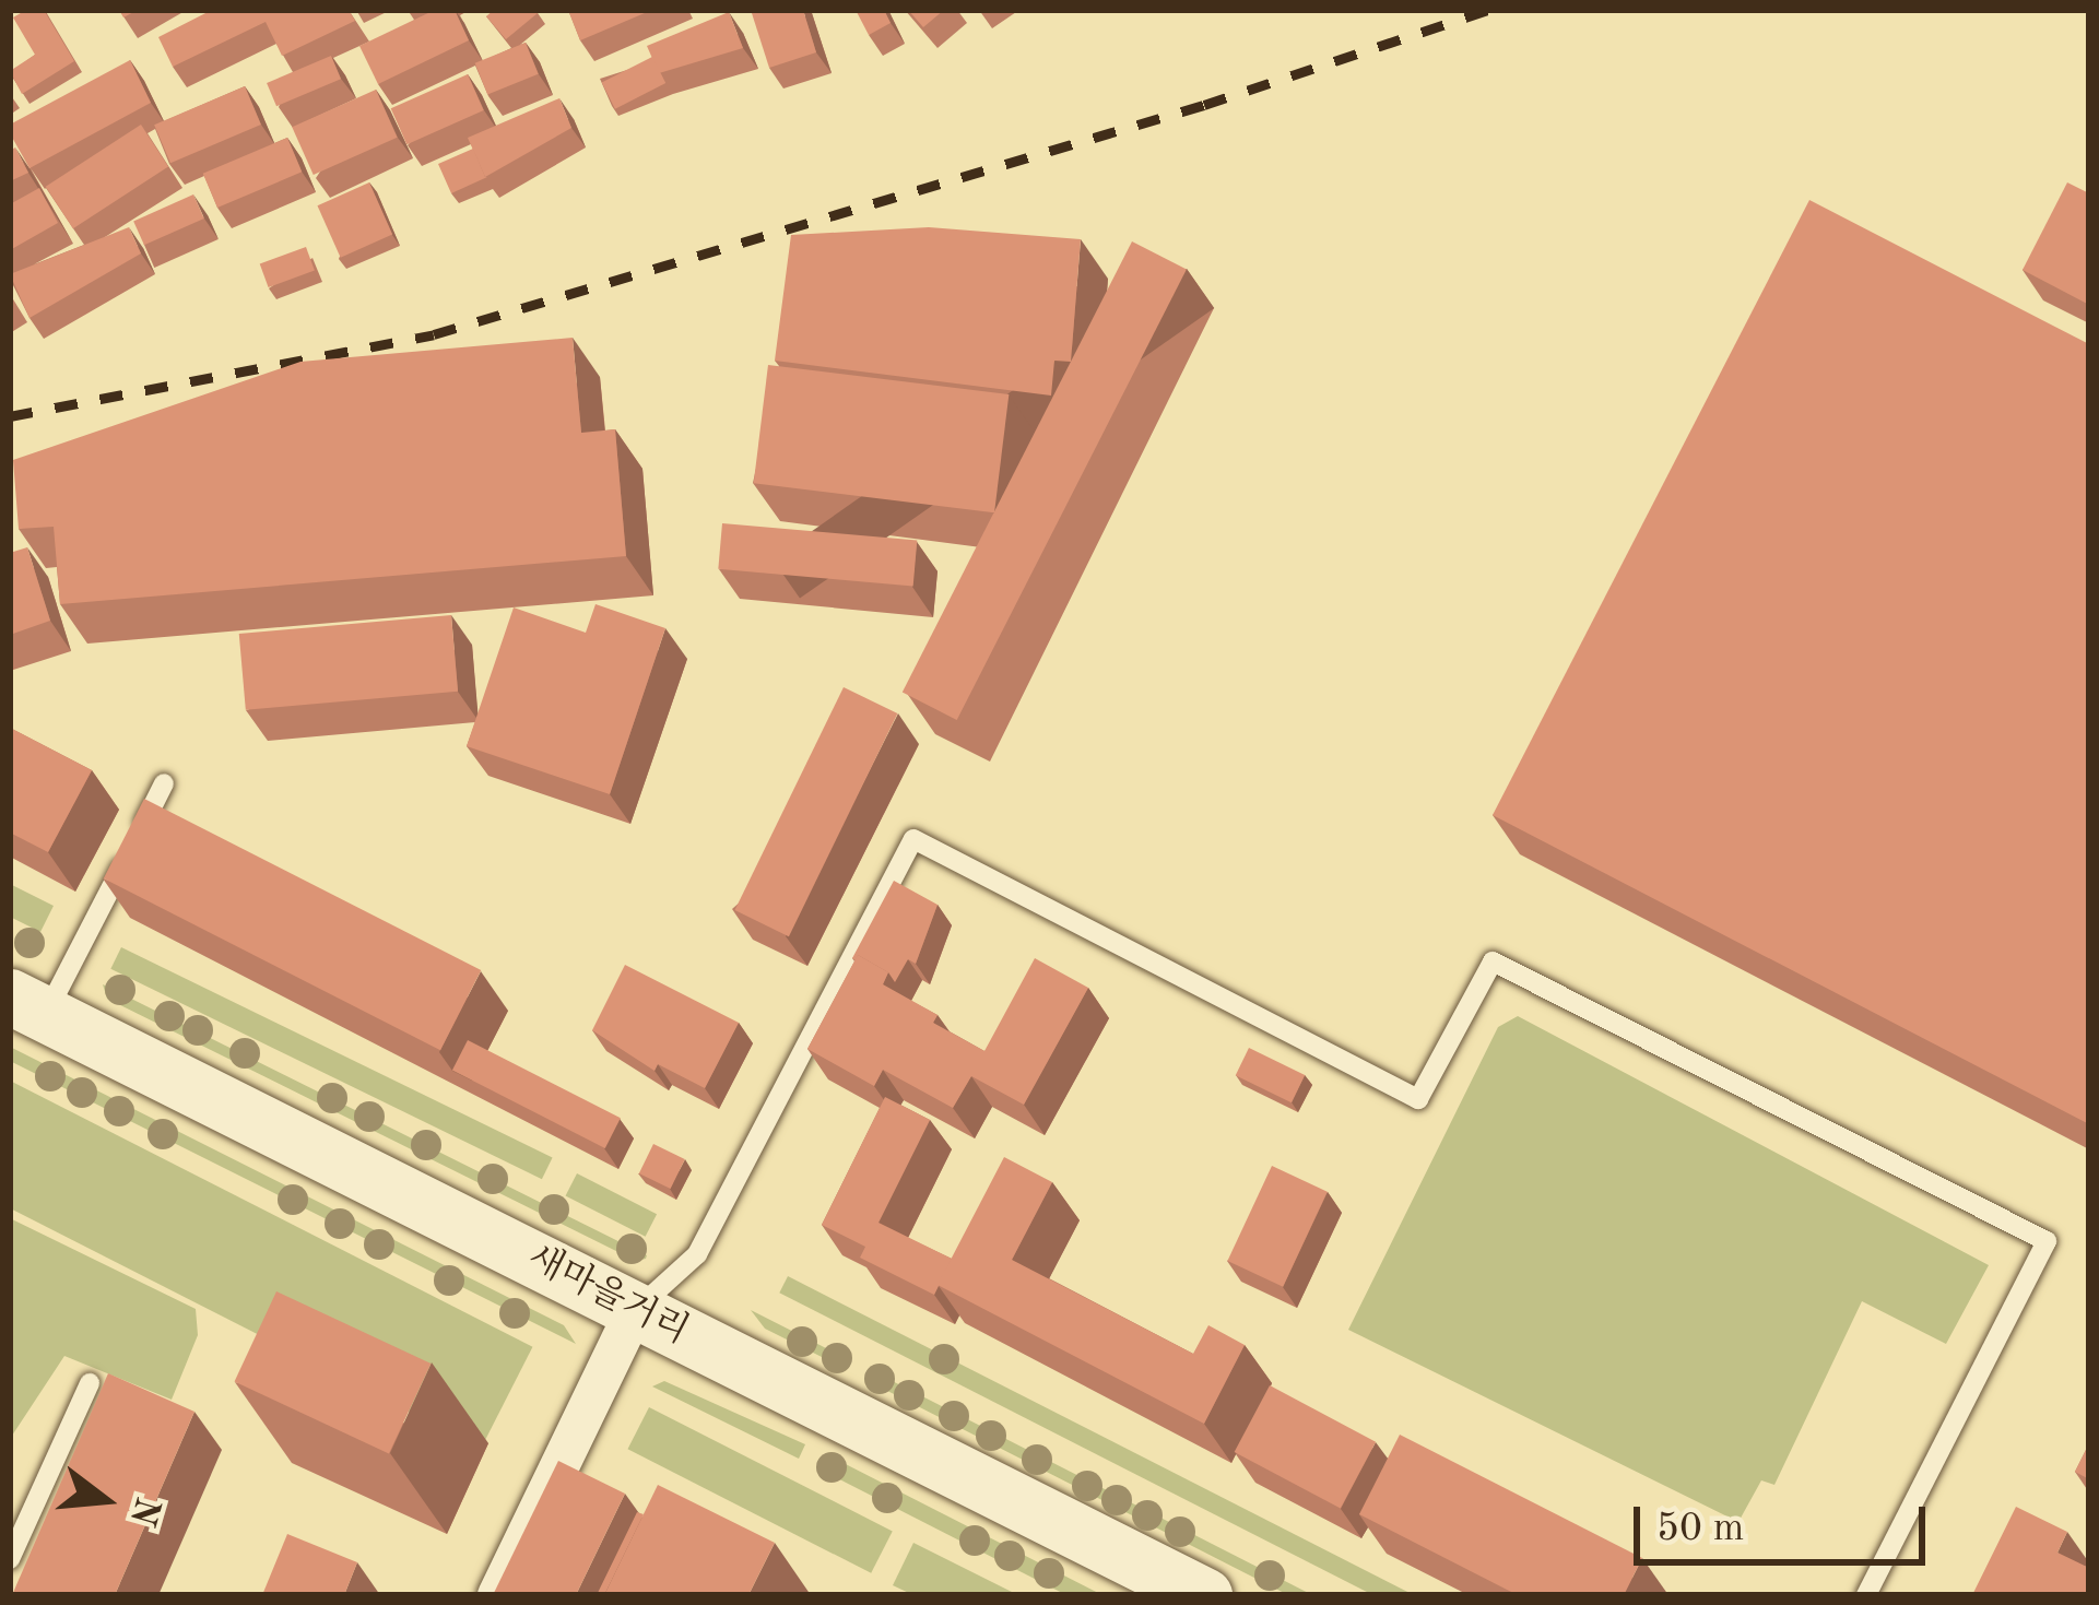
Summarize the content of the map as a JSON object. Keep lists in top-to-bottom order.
{
  "streets": {
    "main road": ["새마을거리"]
  },
  "scale_bar": "50 m",
  "north": "right"
}
